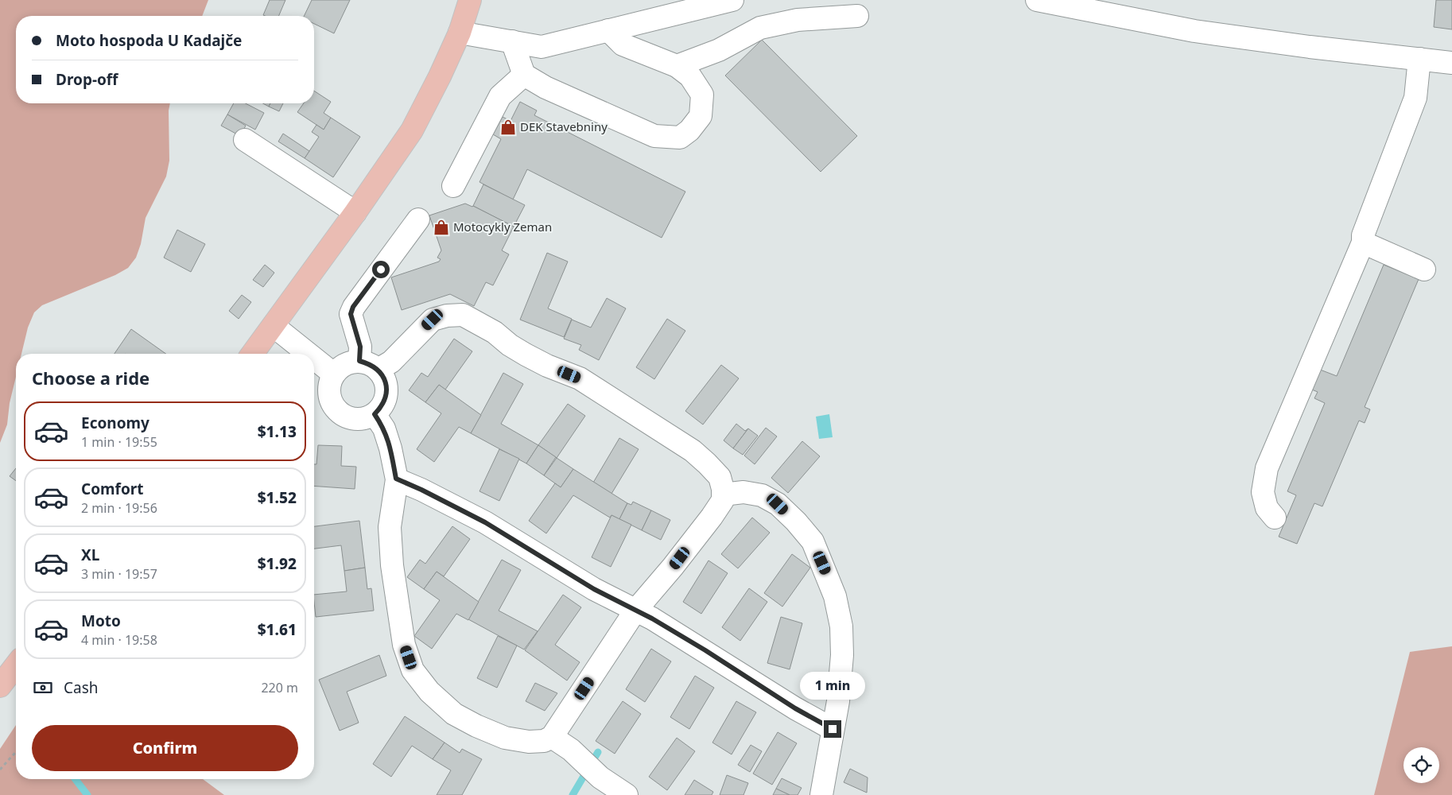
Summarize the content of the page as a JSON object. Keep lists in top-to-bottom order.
{
  "places": {
    "shop": ["DEK Stavebniny", "Motocykly Zeman"]
  },
  "page": {
    "banner": ["Moto hospoda U Kadajče", "Drop-off"],
    "heading": "Choose a ride",
    "list": [
      {
        "name": "Economy",
        "note": "1 min · 19:55",
        "value": "$1.13"
      },
      {
        "name": "Comfort",
        "note": "2 min · 19:56",
        "value": "$1.52"
      },
      {
        "name": "XL",
        "note": "3 min · 19:57",
        "value": "$1.92"
      },
      {
        "name": "Moto",
        "note": "4 min · 19:58",
        "value": "$1.61"
      }
    ],
    "pay": ["Cash", "220 m"],
    "bubble": "1 min",
    "buttons": "Confirm"
  }
}
